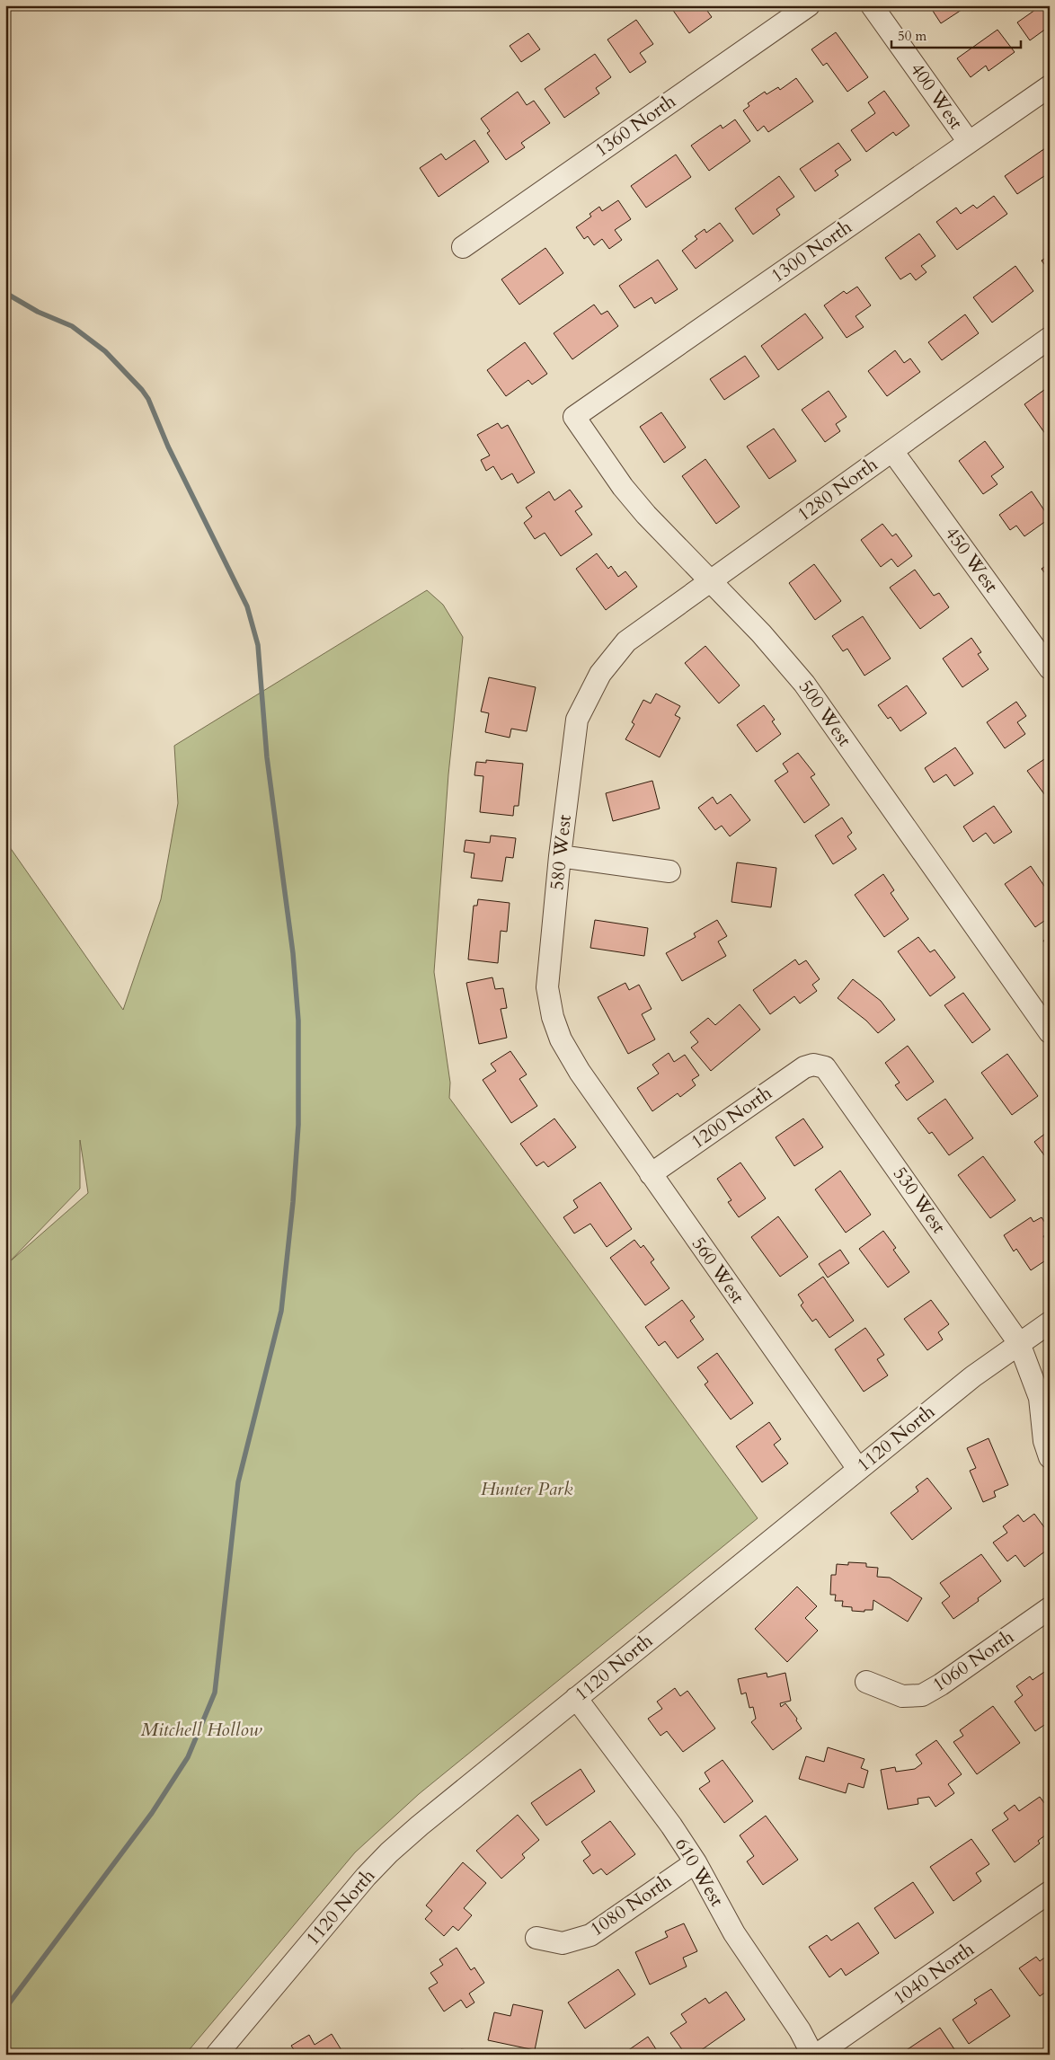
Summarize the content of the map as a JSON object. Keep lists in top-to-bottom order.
{
  "streets": {
    "street": [
      "400 West",
      "1360 North",
      "1300 North",
      "1280 North",
      "450 West",
      "500 West",
      "580 West",
      "1200 North",
      "530 West",
      "560 West",
      "1120 North",
      "1060 North",
      "610 West",
      "1080 North",
      "1040 North"
    ]
  },
  "crossings": [
    ["400 West", "1300 North"],
    ["1300 North", "500 West"],
    ["1280 North", "450 West"],
    ["1280 North", "500 West"],
    ["1280 North", "580 West"],
    ["580 West", "560 West"],
    ["1200 North", "530 West"],
    ["1200 North", "560 West"],
    ["530 West", "1120 North"],
    ["560 West", "1120 North"],
    ["1120 North", "610 West"],
    ["610 West", "1080 North"]
  ],
  "parks": ["Hunter Park", "Mitchell Hollow"],
  "scale_bar": "50 m"
}
